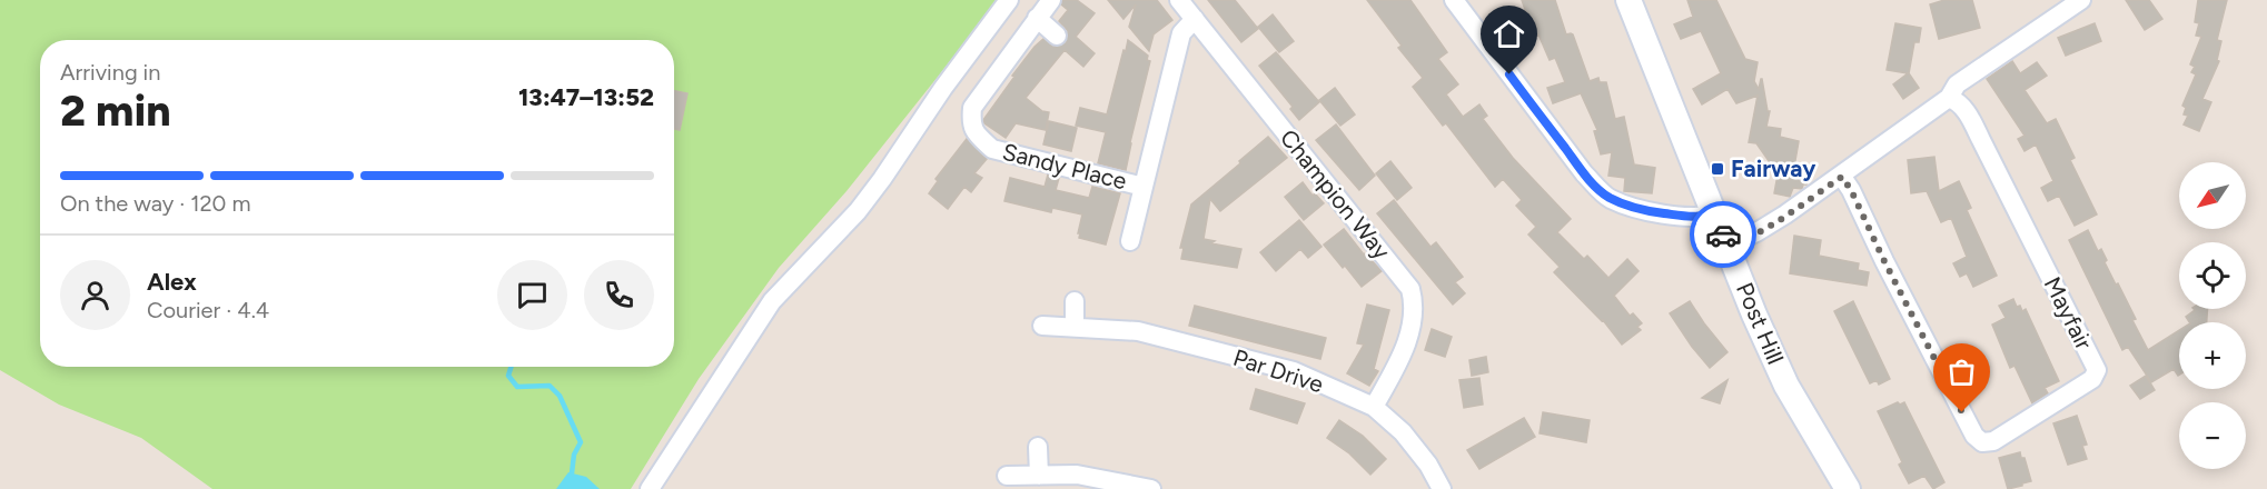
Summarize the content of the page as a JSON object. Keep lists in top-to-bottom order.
{
  "streets": {
    "street": [
      "Sandy Place",
      "Champion Way",
      "Mayfair",
      "Post Hill",
      "Par Drive"
    ]
  },
  "crossings": [
    ["Sandy Place", "Champion Way"],
    ["Champion Way", "Par Drive"]
  ],
  "places": {
    "transit": ["Fairway"]
  },
  "north": "bottom left",
  "page": {
    "heading": ["2 min", "Arriving in", "13:47–13:52"],
    "panel": ["Alex", "Courier · 4.4"],
    "bar": "On the way · 120 m",
    "map_buttons": ["+", "−"]
  }
}
